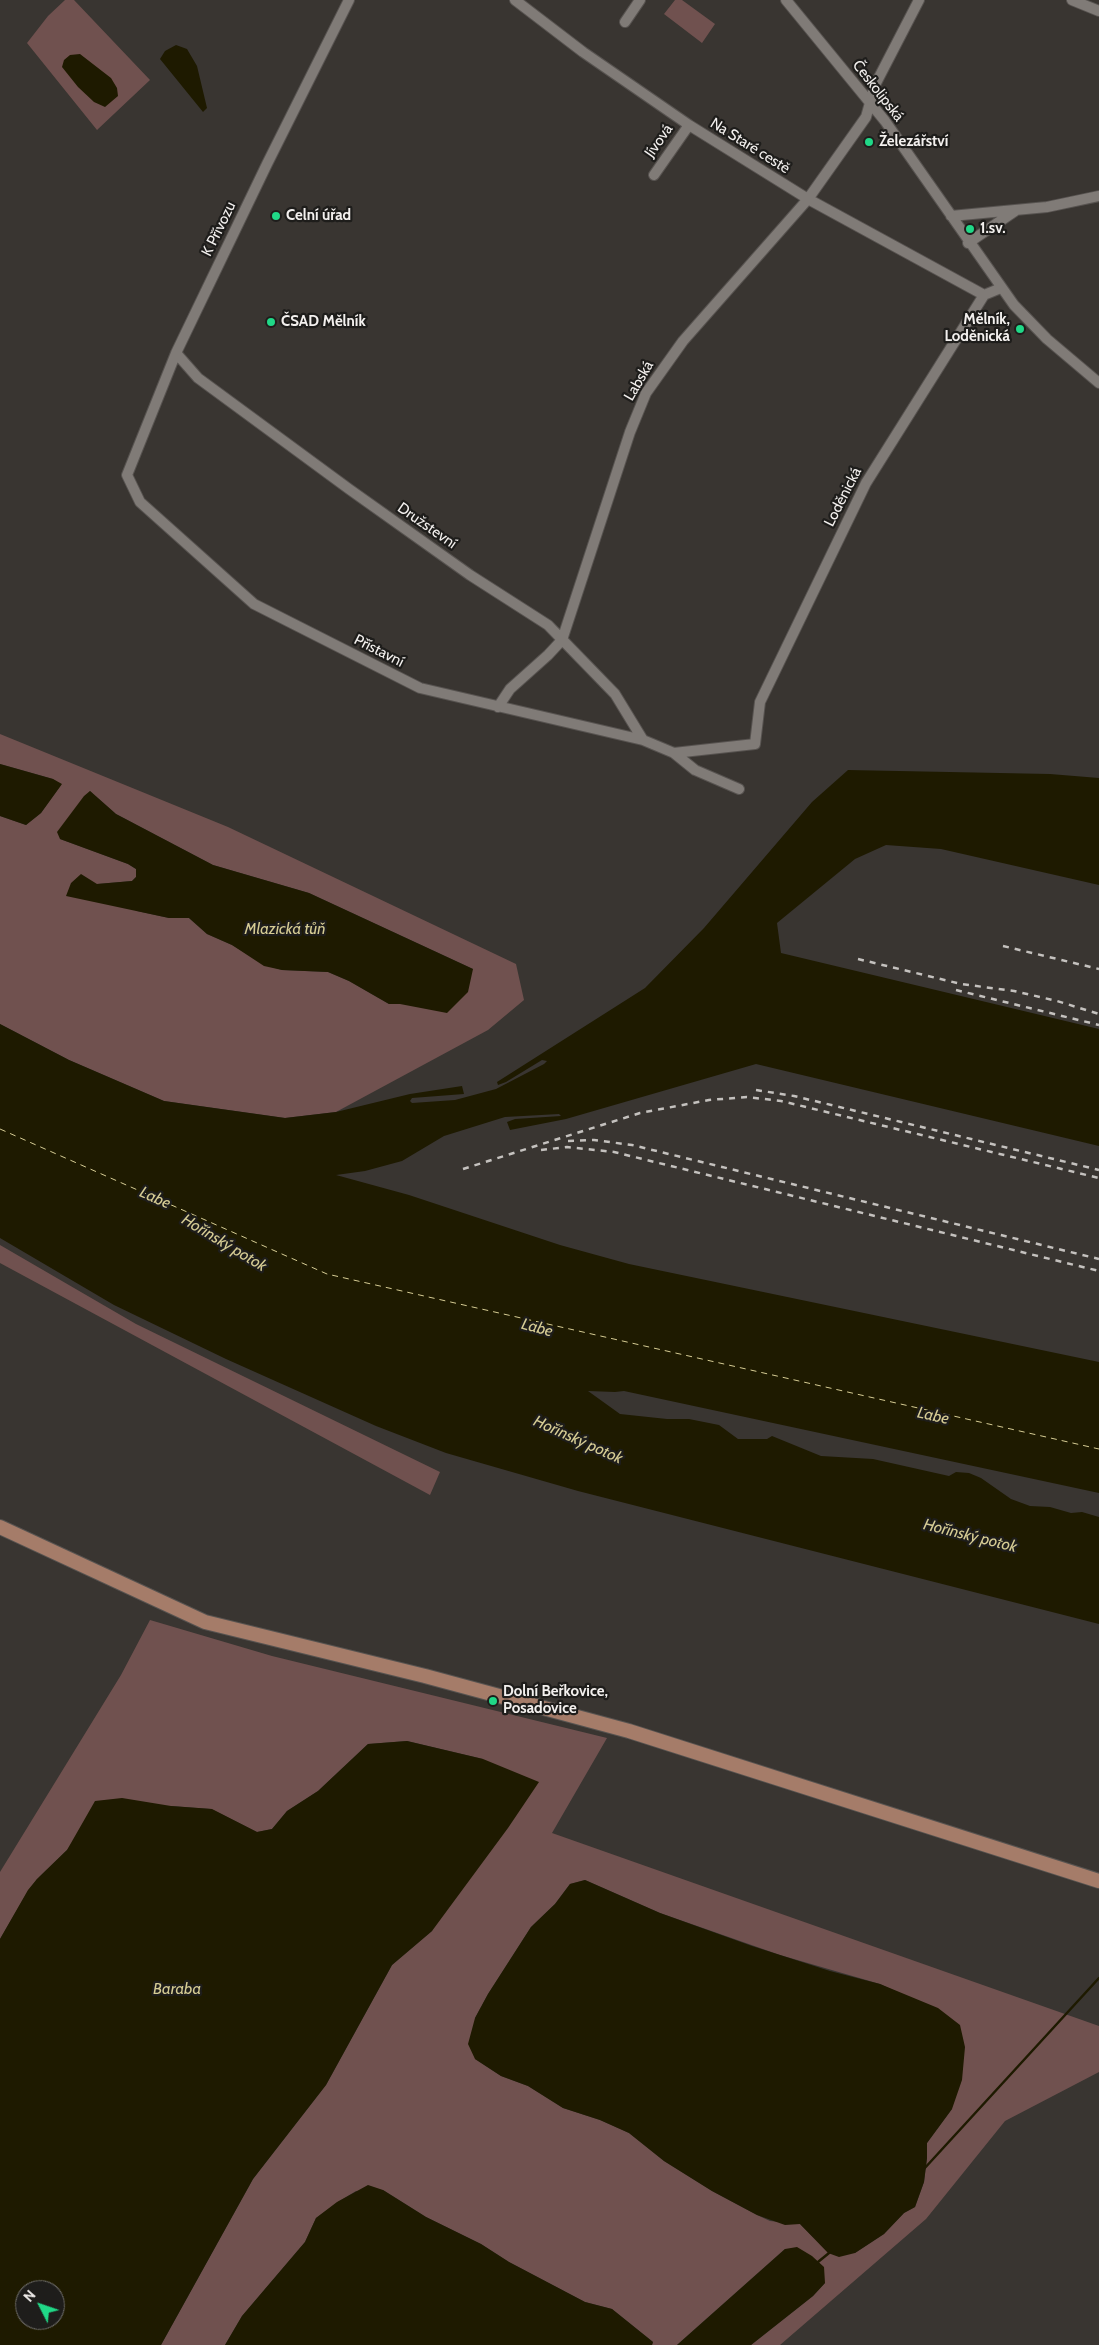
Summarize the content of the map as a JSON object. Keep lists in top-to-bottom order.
{
  "streets": {
    "street": [
      "Českolipská",
      "Jívová",
      "Na Staré cestě",
      "K Přívozu",
      "Labská",
      "Loděnická",
      "Družstevní",
      "Přístavní"
    ]
  },
  "crossings": [
    ["Českolipská", "Labská"],
    ["Jívová", "Na Staré cestě"],
    ["Na Staré cestě", "Labská"],
    ["Na Staré cestě", "Loděnická"],
    ["K Přívozu", "Družstevní"],
    ["K Přívozu", "Přístavní"],
    ["Labská", "Družstevní"],
    ["Labská", "Přístavní"],
    ["Loděnická", "Přístavní"],
    ["Družstevní", "Přístavní"]
  ],
  "water": [
    "Mlazická tůň",
    "Labe",
    "Hořínský potok",
    "Baraba"
  ],
  "places": [
    "Železářství",
    "Celní úřad",
    "1.sv.",
    "ČSAD Mělník",
    "Mělník, Loděnická",
    "Dolní Beřkovice, Posadovice"
  ],
  "north": "top left"
}
